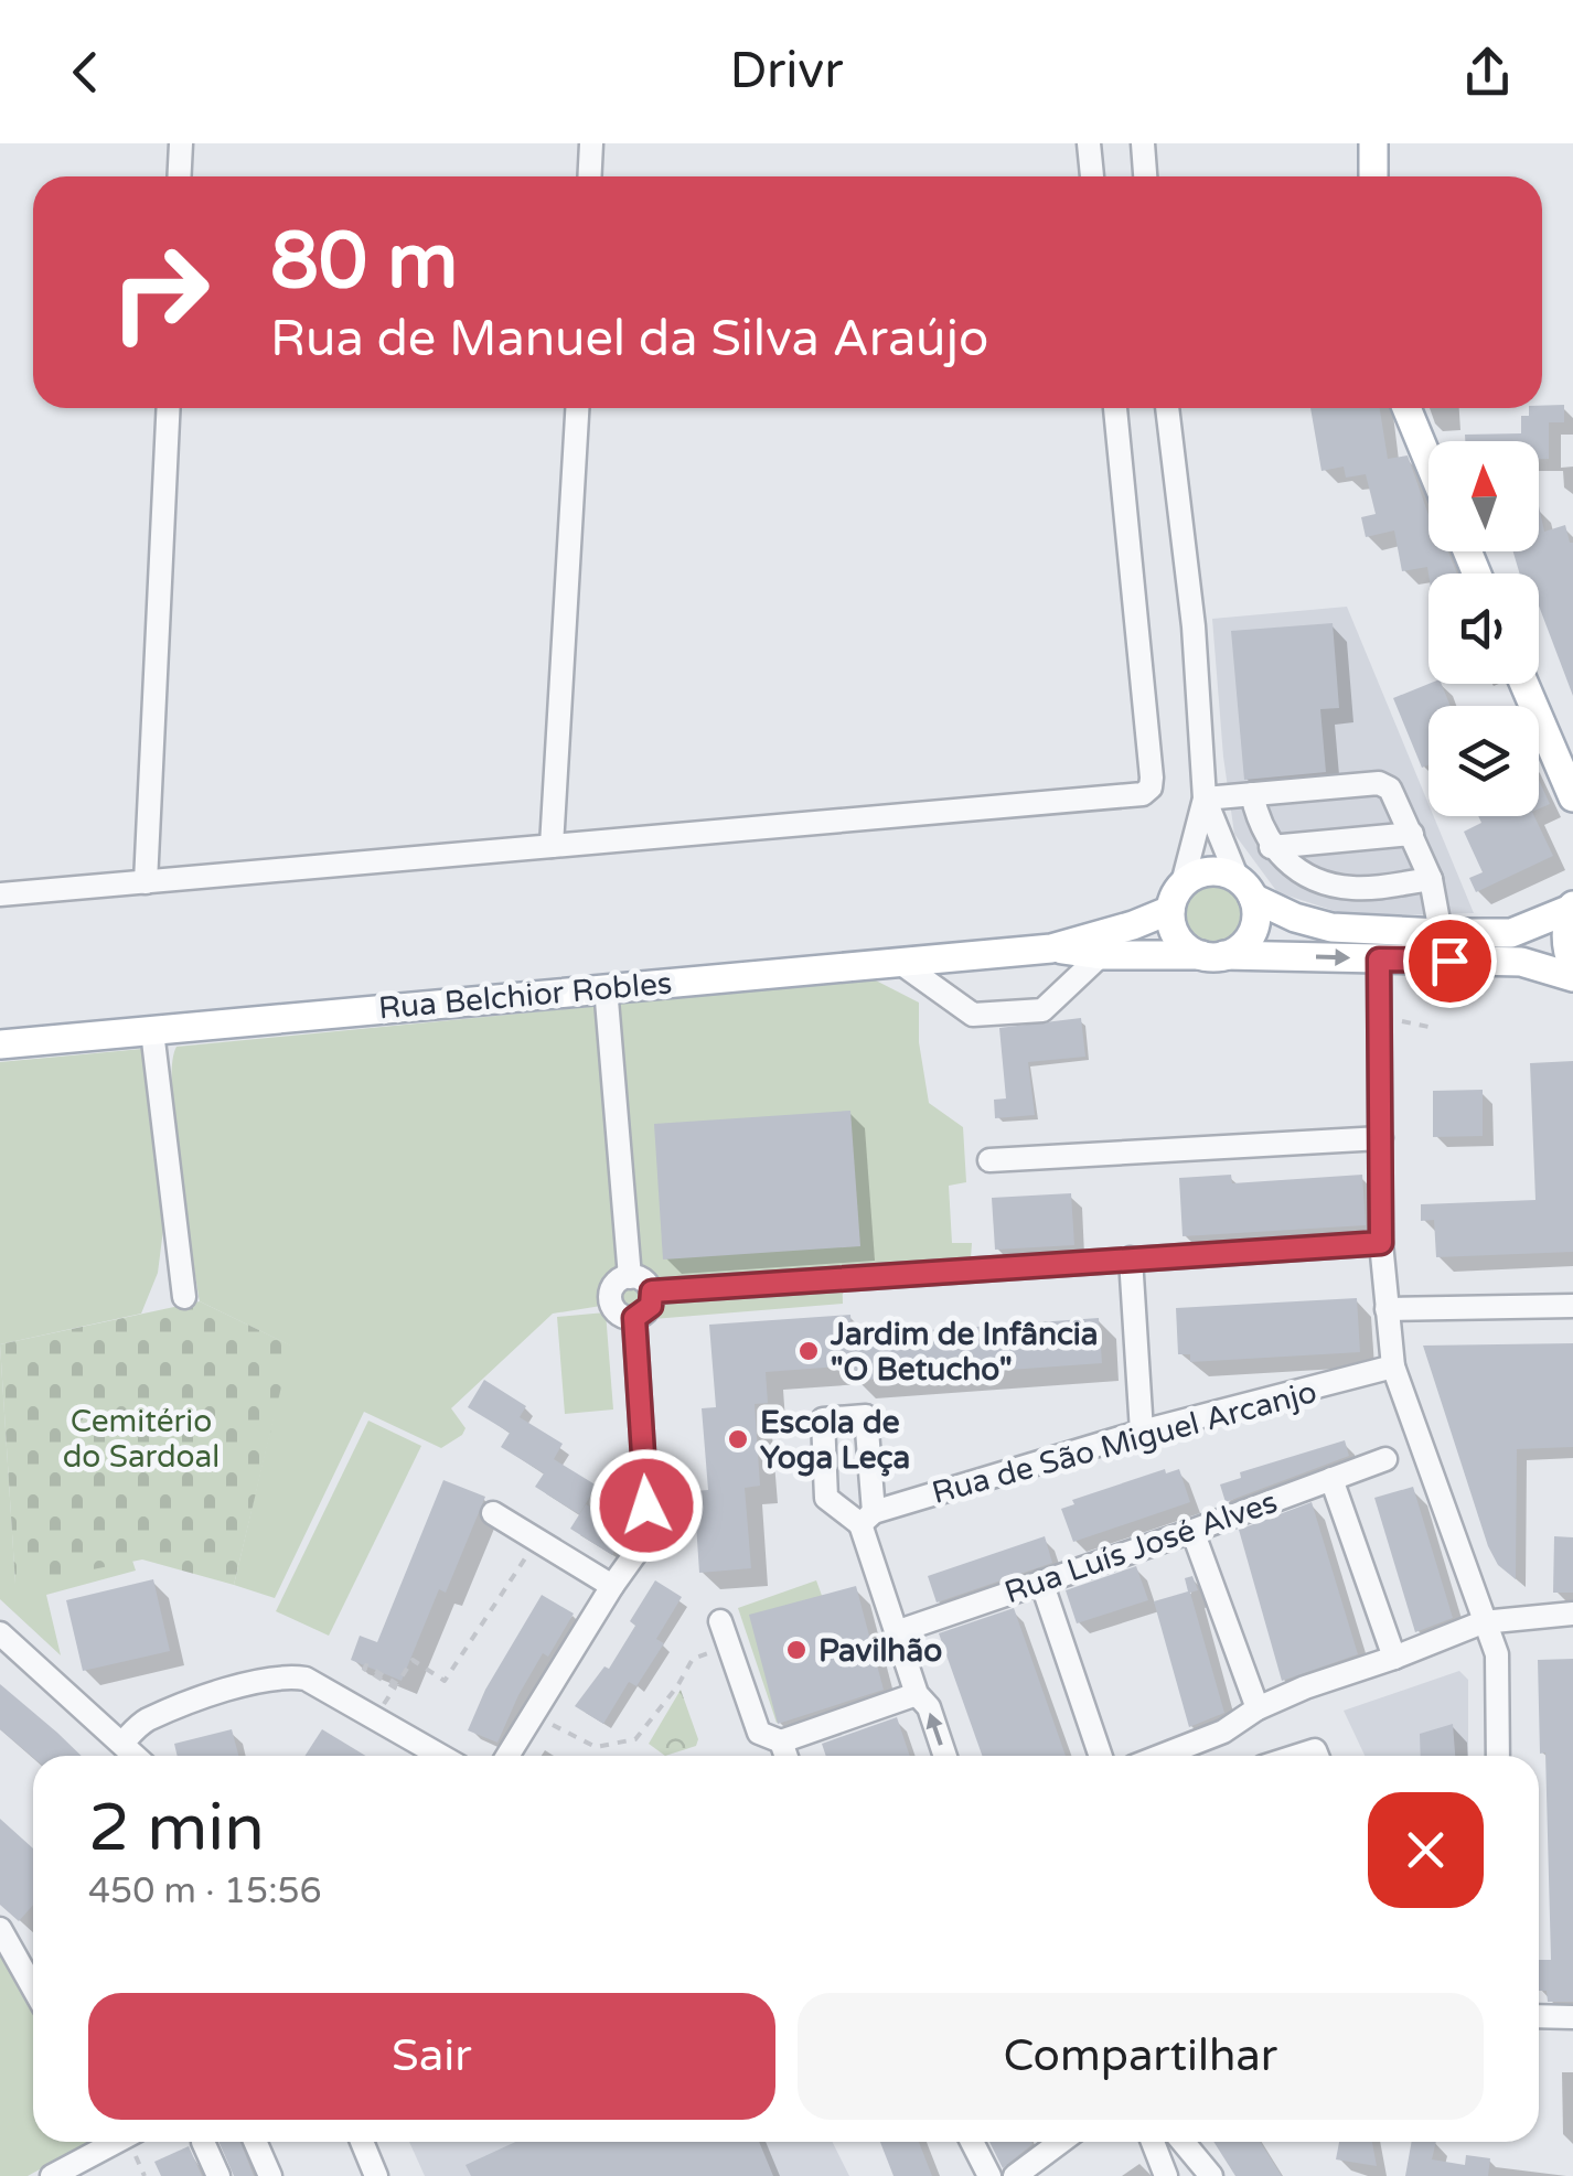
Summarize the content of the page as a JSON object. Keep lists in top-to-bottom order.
{
  "streets": {
    "main road": ["Rua Belchior Robles"],
    "street": ["Rua de São Miguel Arcanjo", "Rua Luís José Alves"]
  },
  "crossings": [
    ["Rua de São Miguel Arcanjo", "Rua Luís José Alves"]
  ],
  "parks": ["Cemitério do Sardoal"],
  "places": ["Jardim de Infância \"O Betucho\"", "Escola de Yoga Leça", "Pavilhão"],
  "north": "top",
  "page": {
    "header": "Drivr",
    "turn": ["80 m", "Rua de Manuel da Silva Araújo"],
    "heading": ["2 min", "450 m · 15:56"],
    "buttons": ["Sair", "Compartilhar"]
  }
}
